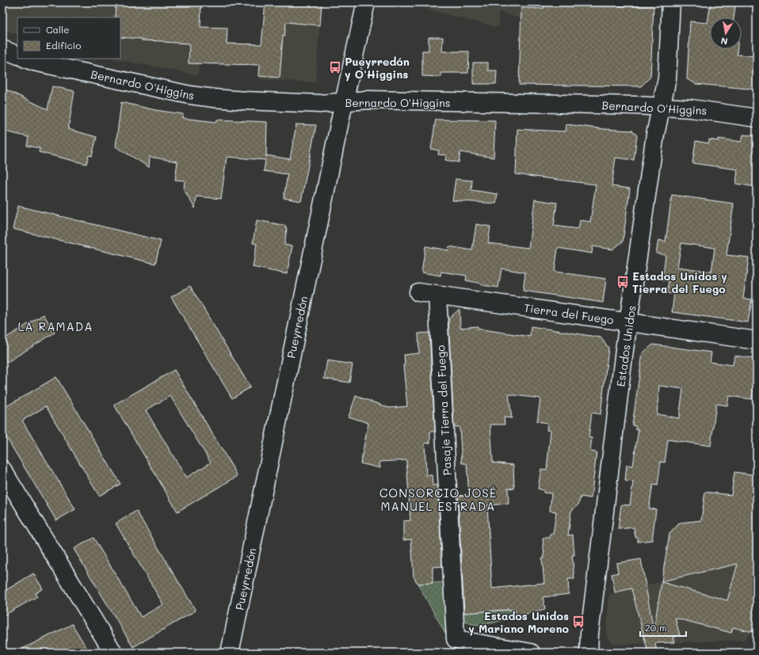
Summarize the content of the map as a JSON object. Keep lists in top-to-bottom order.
{
  "streets": {
    "street": [
      "Bernardo O'Higgins",
      "Tierra del Fuego",
      "Pueyrredón",
      "Estados Unidos",
      "Pasaje Tierra del Fuego"
    ]
  },
  "crossings": [
    ["Bernardo O'Higgins", "Pueyrredón"],
    ["Bernardo O'Higgins", "Estados Unidos"],
    ["Tierra del Fuego", "Estados Unidos"],
    ["Tierra del Fuego", "Pasaje Tierra del Fuego"]
  ],
  "districts": ["LA RAMADA", "CONSORCIO JOSÉ MANUEL ESTRADA"],
  "places": {
    "bus stop": ["Pueyrredón y O'Higgins", "Estados Unidos y Tierra del Fuego", "Estados Unidos y Mariano Moreno"]
  },
  "legend": ["Calle", "Edificio"],
  "scale_bar": "20 m",
  "north": "bottom"
}
